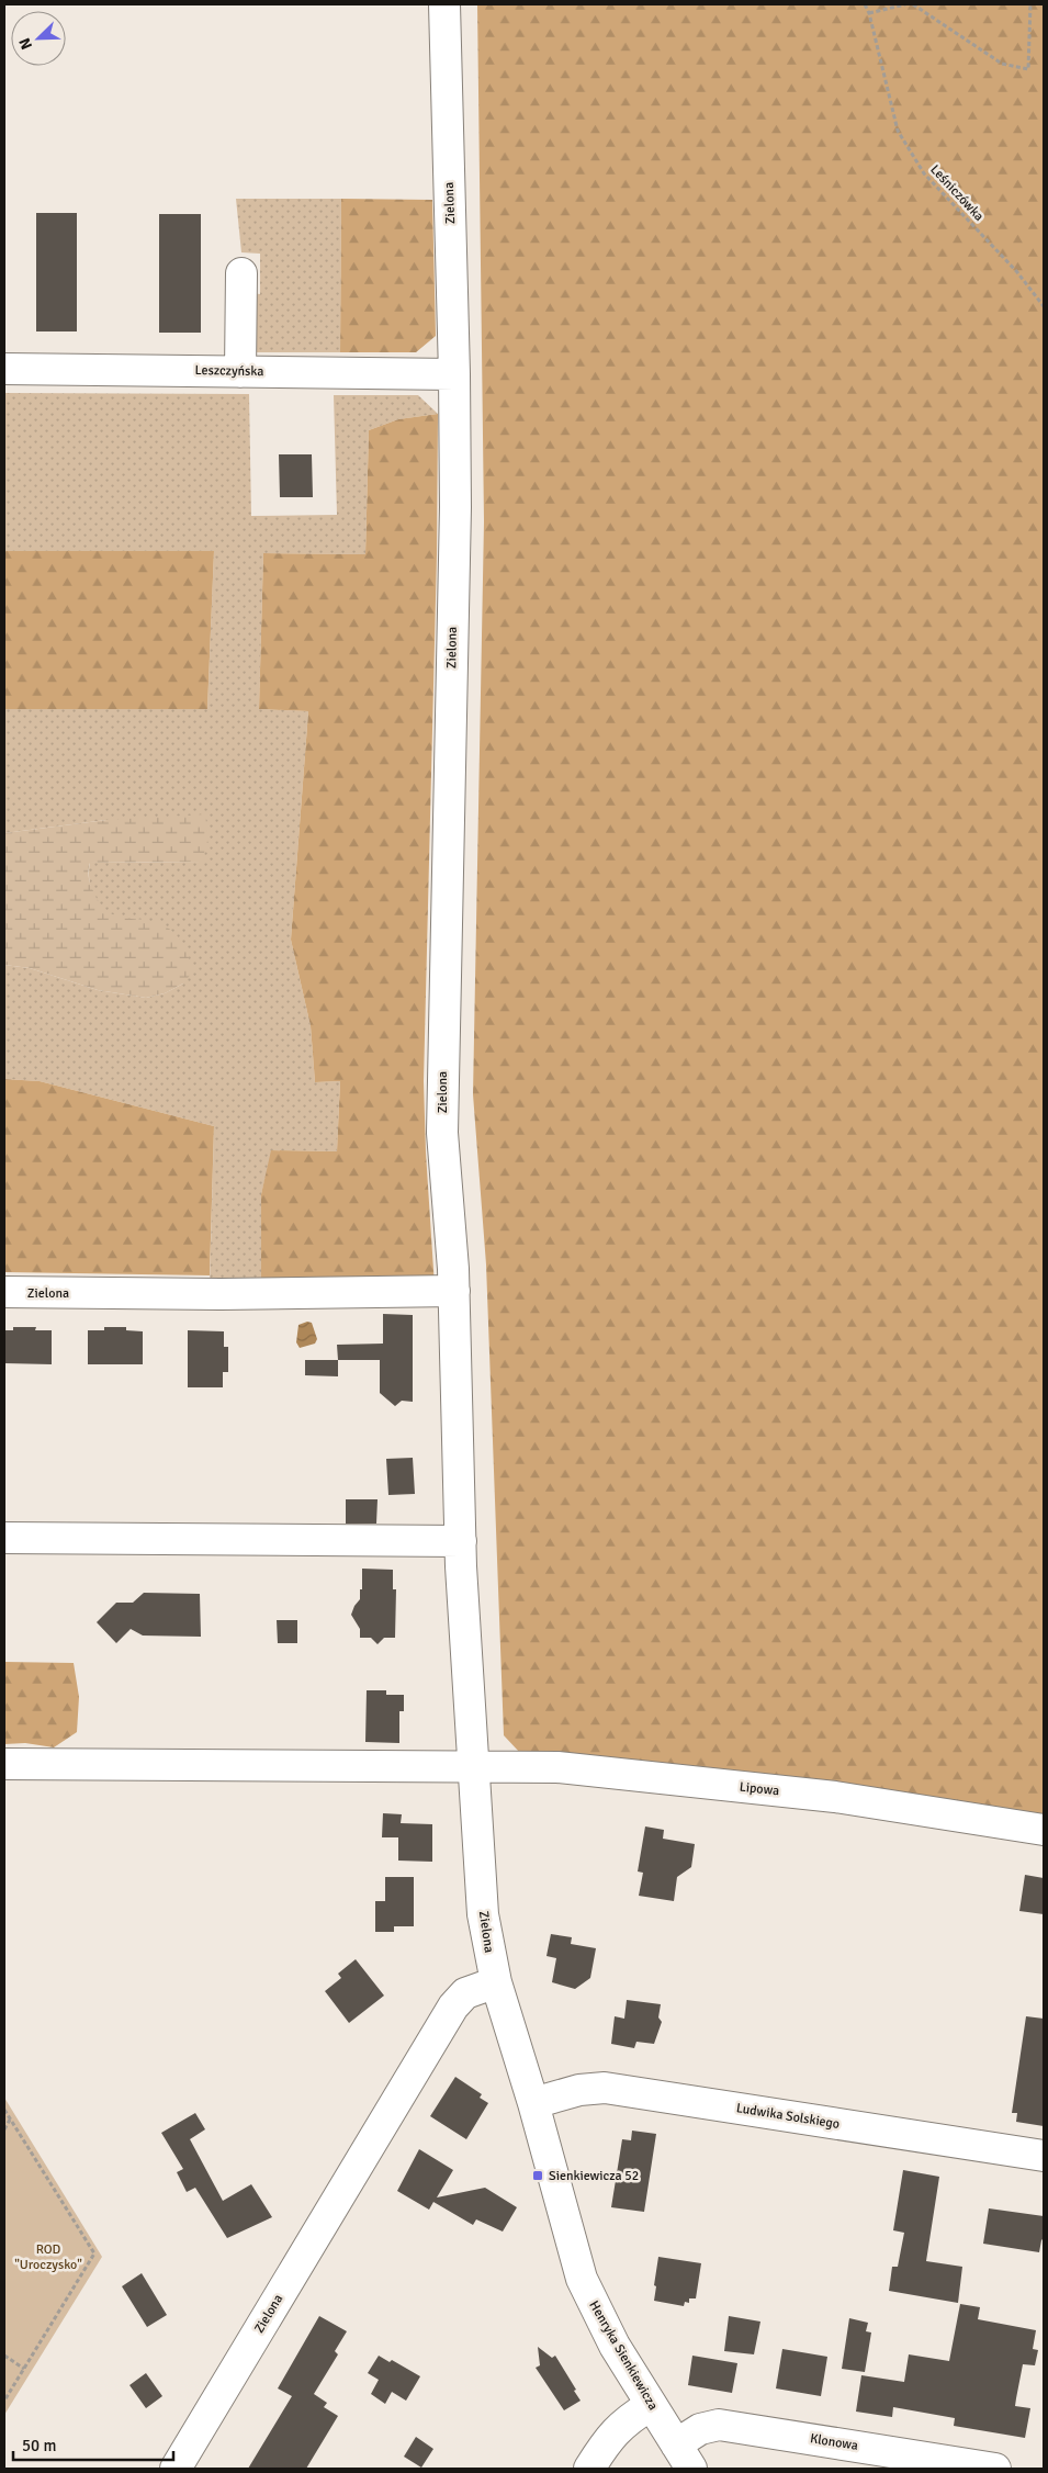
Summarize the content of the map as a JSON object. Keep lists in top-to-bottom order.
{
  "streets": {
    "street": [
      "Zielona",
      "Leszczyńska",
      "Lipowa",
      "Ludwika Solskiego",
      "Henryka Sienkiewicza",
      "Klonowa"
    ],
    "path": ["Leśniczówka"]
  },
  "crossings": [
    ["Zielona", "Leszczyńska"],
    ["Zielona", "Lipowa"],
    ["Zielona", "Henryka Sienkiewicza"],
    ["Ludwika Solskiego", "Henryka Sienkiewicza"],
    ["Henryka Sienkiewicza", "Klonowa"]
  ],
  "parks": ["ROD \"Uroczysko\""],
  "places": {
    "transit": ["Sienkiewicza 52"]
  },
  "scale_bar": "50 m",
  "north": "bottom left"
}
